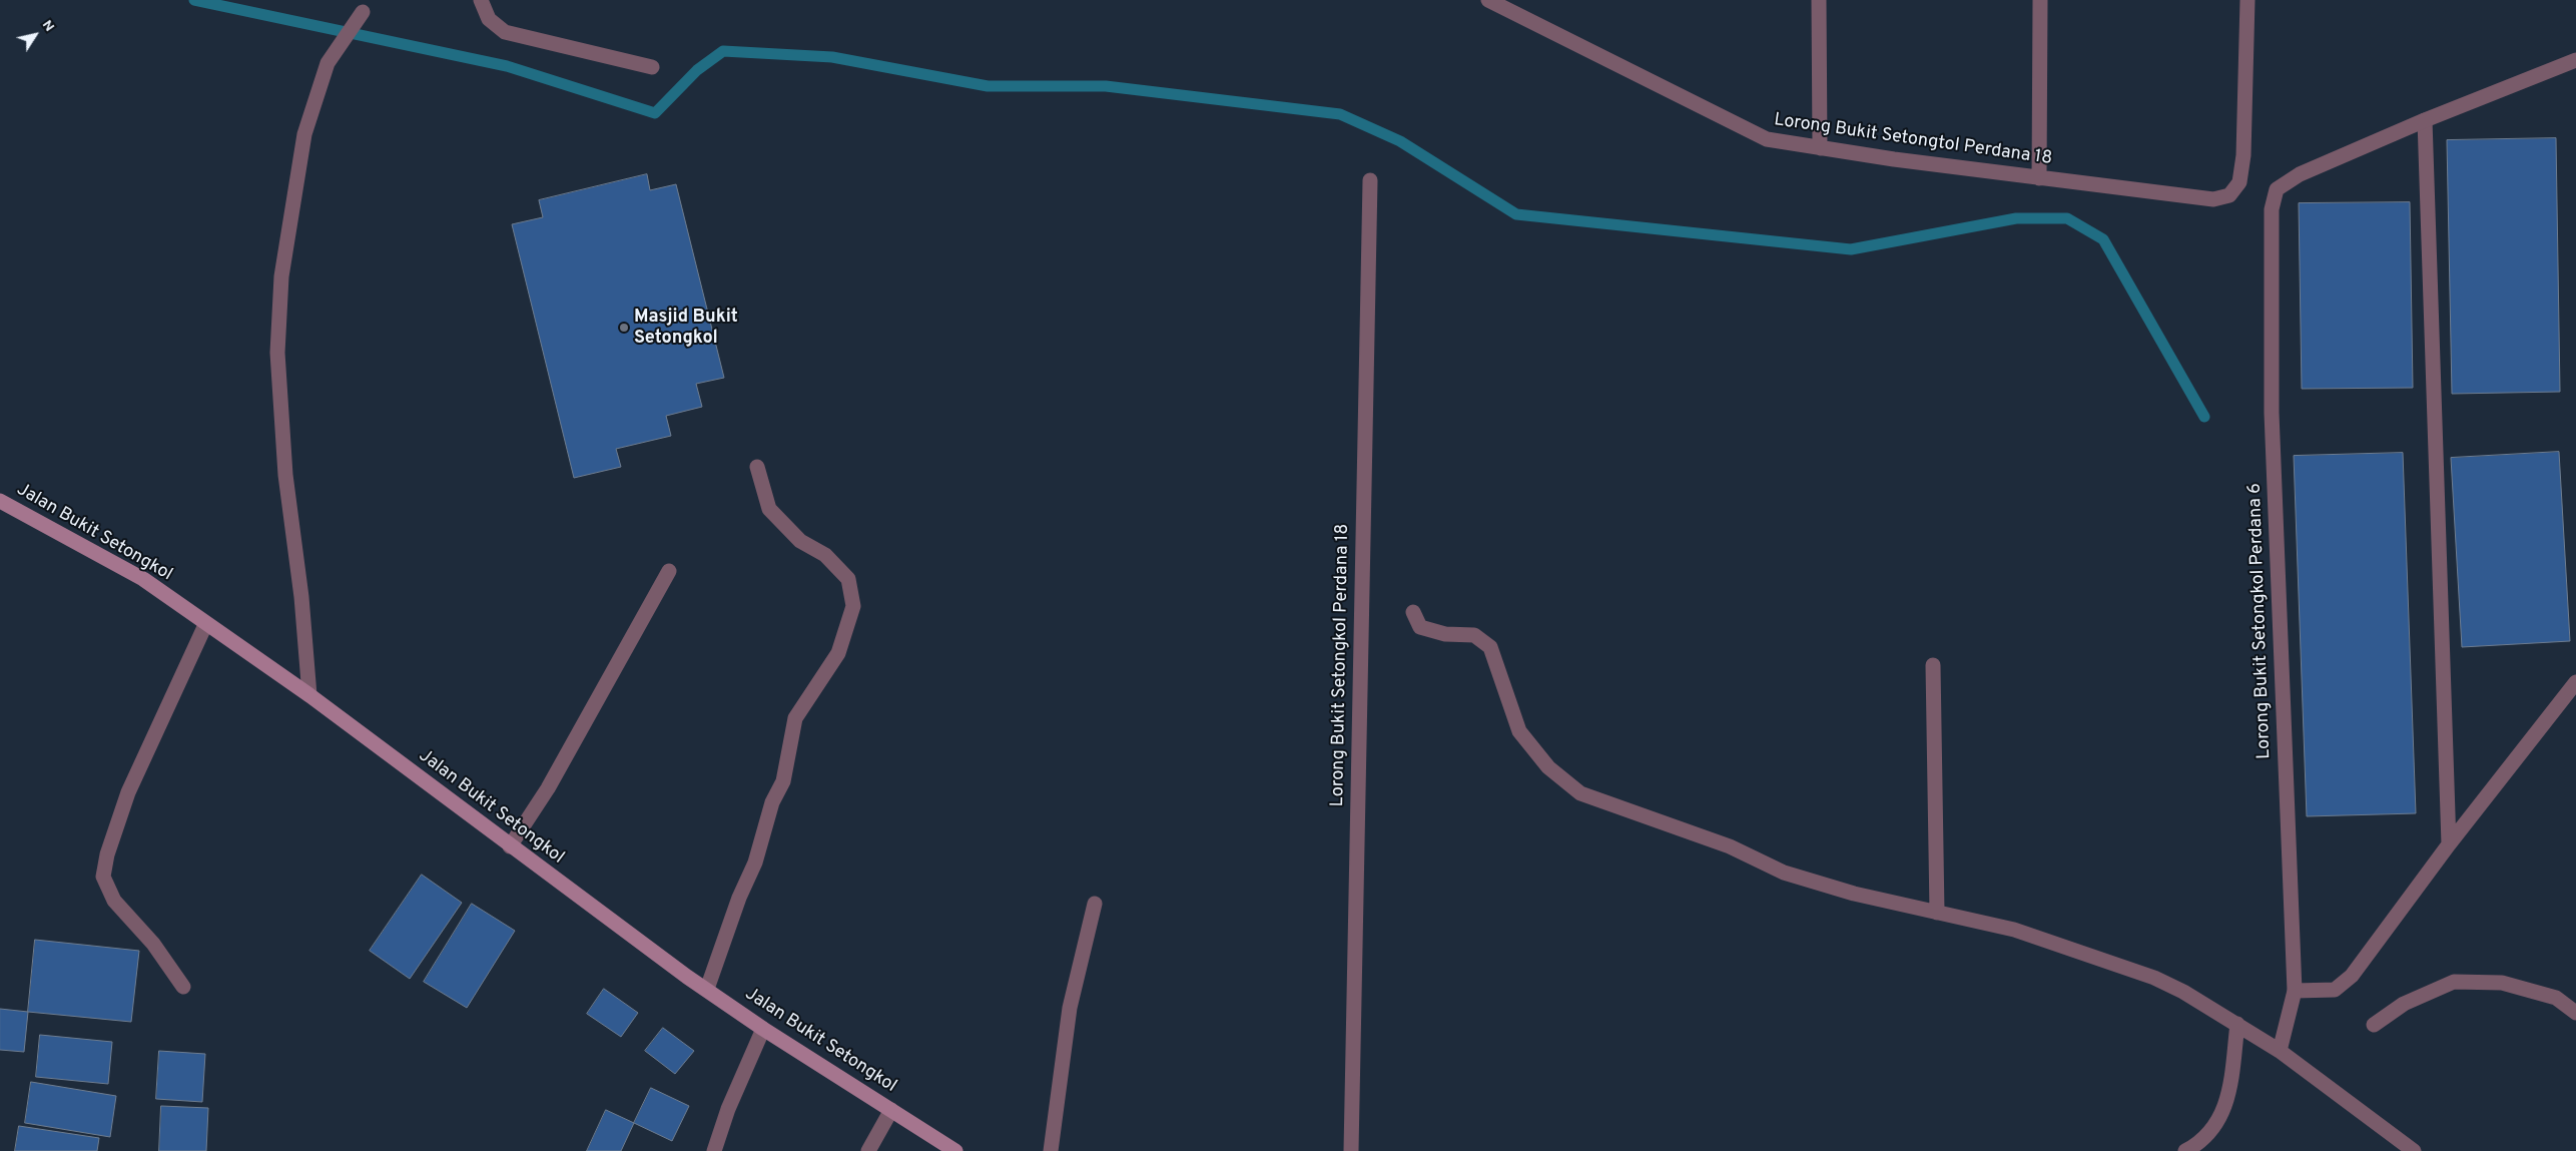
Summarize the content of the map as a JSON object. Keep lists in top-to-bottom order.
{
  "streets": {
    "street": [
      "Lorong Bukit Setongtol Perdana 18",
      "Jalan Bukit Setongkol",
      "Lorong Bukit Setongkol Perdana 6",
      "Lorong Bukit Setongkol Perdana 18"
    ]
  },
  "places": ["Masjid Bukit Setongkol"],
  "north": "top right"
}
